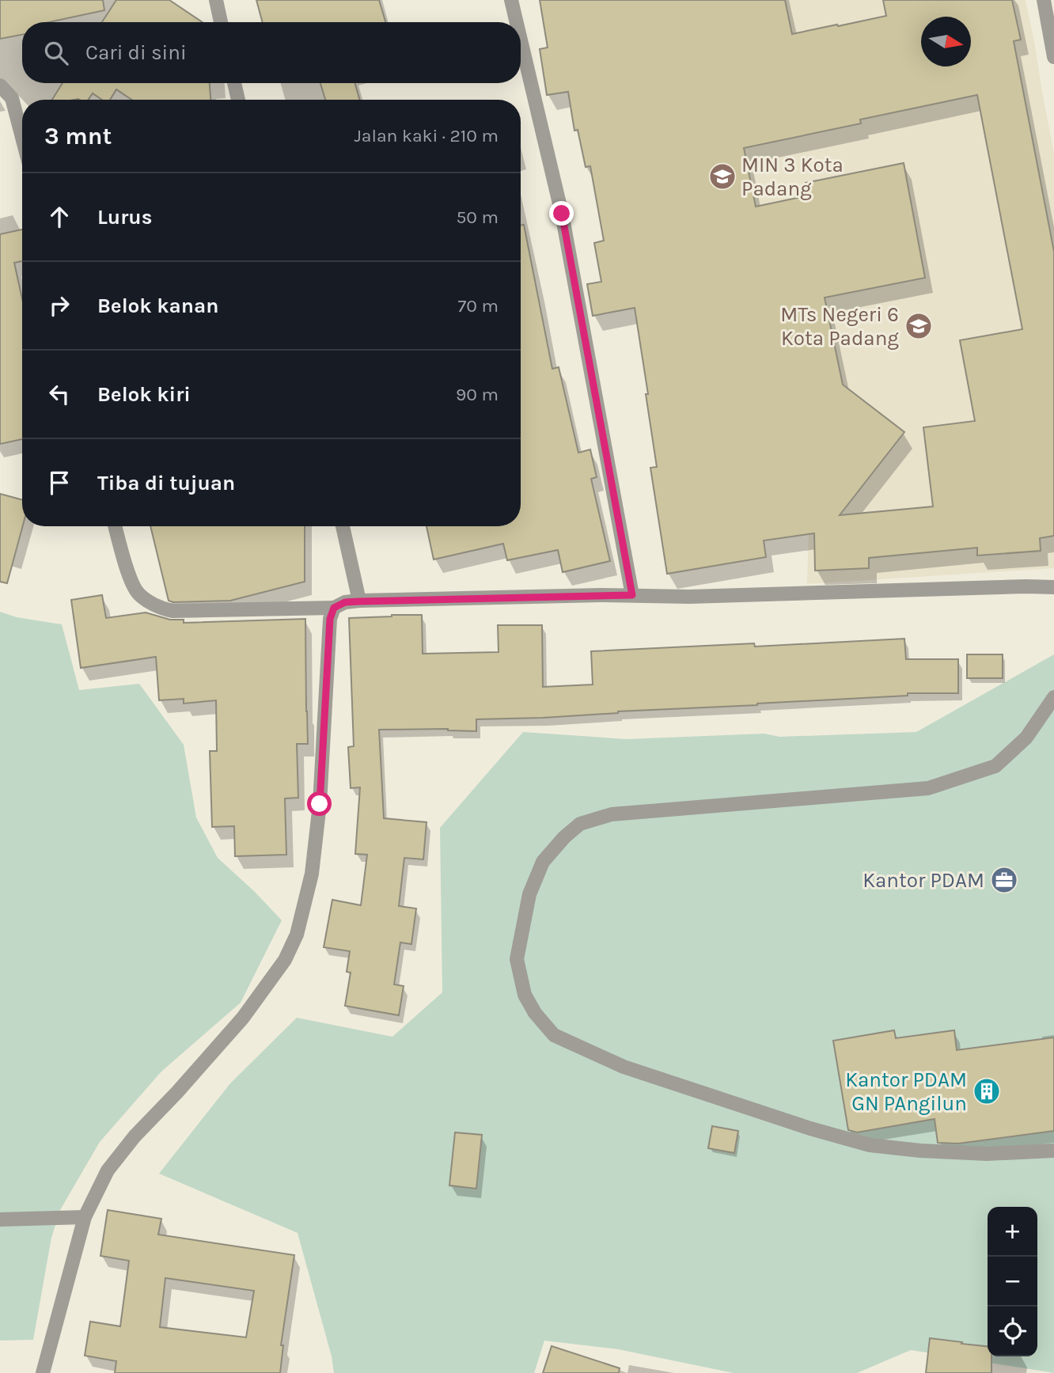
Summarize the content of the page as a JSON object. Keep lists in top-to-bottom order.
{
  "places": {
    "school or university": ["MIN 3 Kota Padang", "MTs Negeri 6 Kota Padang"],
    "office": ["Kantor PDAM"],
    "building": ["Kantor PDAM GN PAngilun"]
  },
  "north": "right",
  "page": {
    "search": "Cari di sini",
    "heading": ["3 mnt", "Jalan kaki · 210 m"],
    "list": [
      ["Lurus", "50 m"],
      ["Belok kanan", "70 m"],
      ["Belok kiri", "90 m"],
      "Tiba di tujuan"
    ],
    "map_buttons": ["+", "−"]
  }
}
